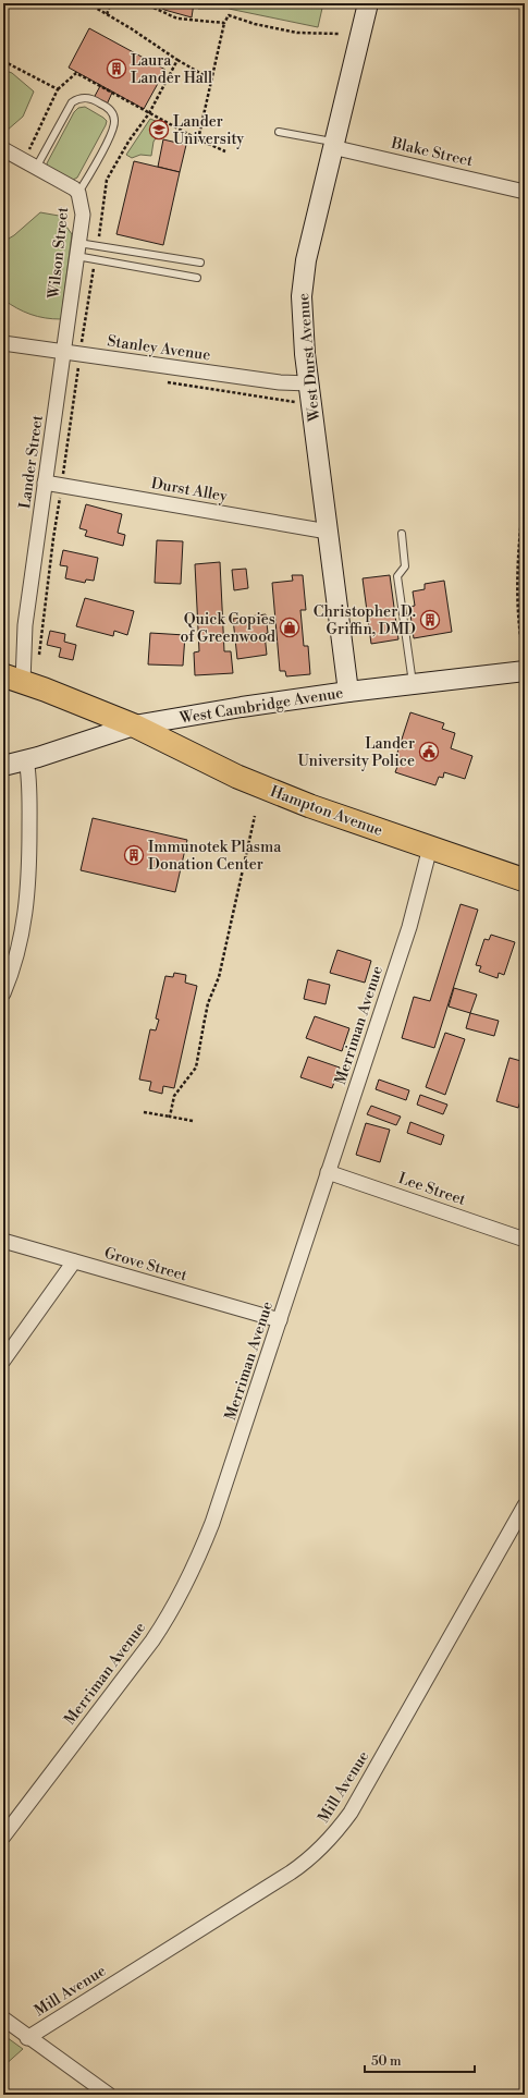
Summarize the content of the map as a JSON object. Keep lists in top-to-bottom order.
{
  "streets": {
    "main road": ["Hampton Avenue"],
    "street": [
      "Blake Street",
      "Wilson Street",
      "Stanley Avenue",
      "West Durst Avenue",
      "Lander Street",
      "Durst Alley",
      "West Cambridge Avenue",
      "Merriman Avenue",
      "Lee Street",
      "Grove Street",
      "Mill Avenue"
    ]
  },
  "crossings": [
    ["Blake Street", "West Durst Avenue"],
    ["Wilson Street", "Stanley Avenue"],
    ["Wilson Street", "Lander Street"],
    ["Stanley Avenue", "West Durst Avenue"],
    ["Stanley Avenue", "Lander Street"],
    ["West Durst Avenue", "Durst Alley"],
    ["West Durst Avenue", "West Cambridge Avenue"],
    ["Lander Street", "Durst Alley"],
    ["Lander Street", "Hampton Avenue"],
    ["West Cambridge Avenue", "Hampton Avenue"],
    ["Hampton Avenue", "Merriman Avenue"],
    ["Merriman Avenue", "Lee Street"],
    ["Merriman Avenue", "Grove Street"]
  ],
  "places": {
    "building": ["Laura Lander Hall", "Christopher D. Griffin, DMD", "Immunotek Plasma Donation Center"],
    "school or university": ["Lander University"],
    "shop": ["Quick Copies of Greenwood"],
    "public building": ["Lander University Police"]
  },
  "scale_bar": "50 m"
}
